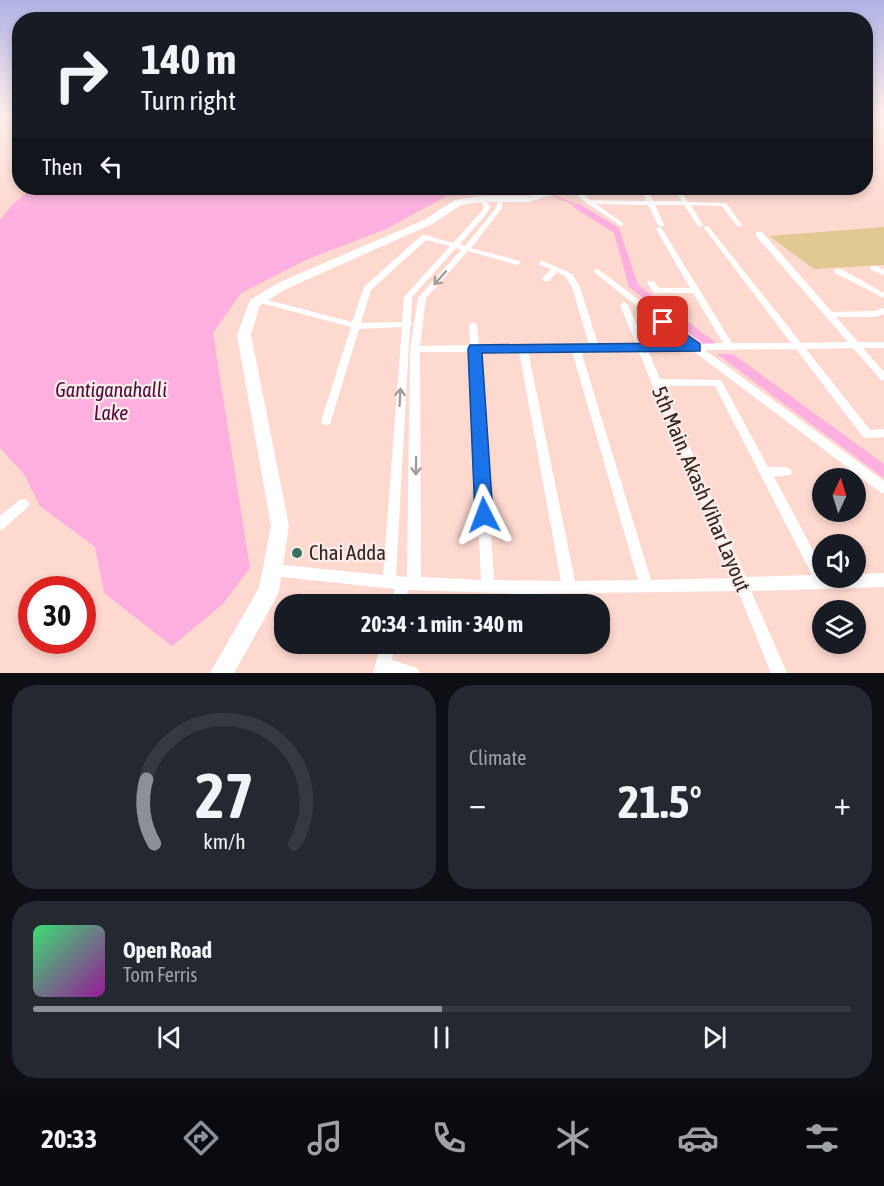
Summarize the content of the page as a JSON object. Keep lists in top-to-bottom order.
{
  "streets": {
    "street": ["5th Main, Akash Vihar Layout"]
  },
  "water": ["Gantiganahalli Lake"],
  "places": ["Chai Adda"],
  "north": "top",
  "page": {
    "turn": ["140 m", "Turn right"],
    "then": "Then",
    "limit": "30",
    "trip": "20:34 · 1 min · 340 m",
    "tile": "Climate",
    "heat": ["−", "21.5°", "+"],
    "song": ["Open Road", "Tom Ferris"],
    "tabs": "20:33",
    "gauge": ["27", "km/h"]
  }
}
